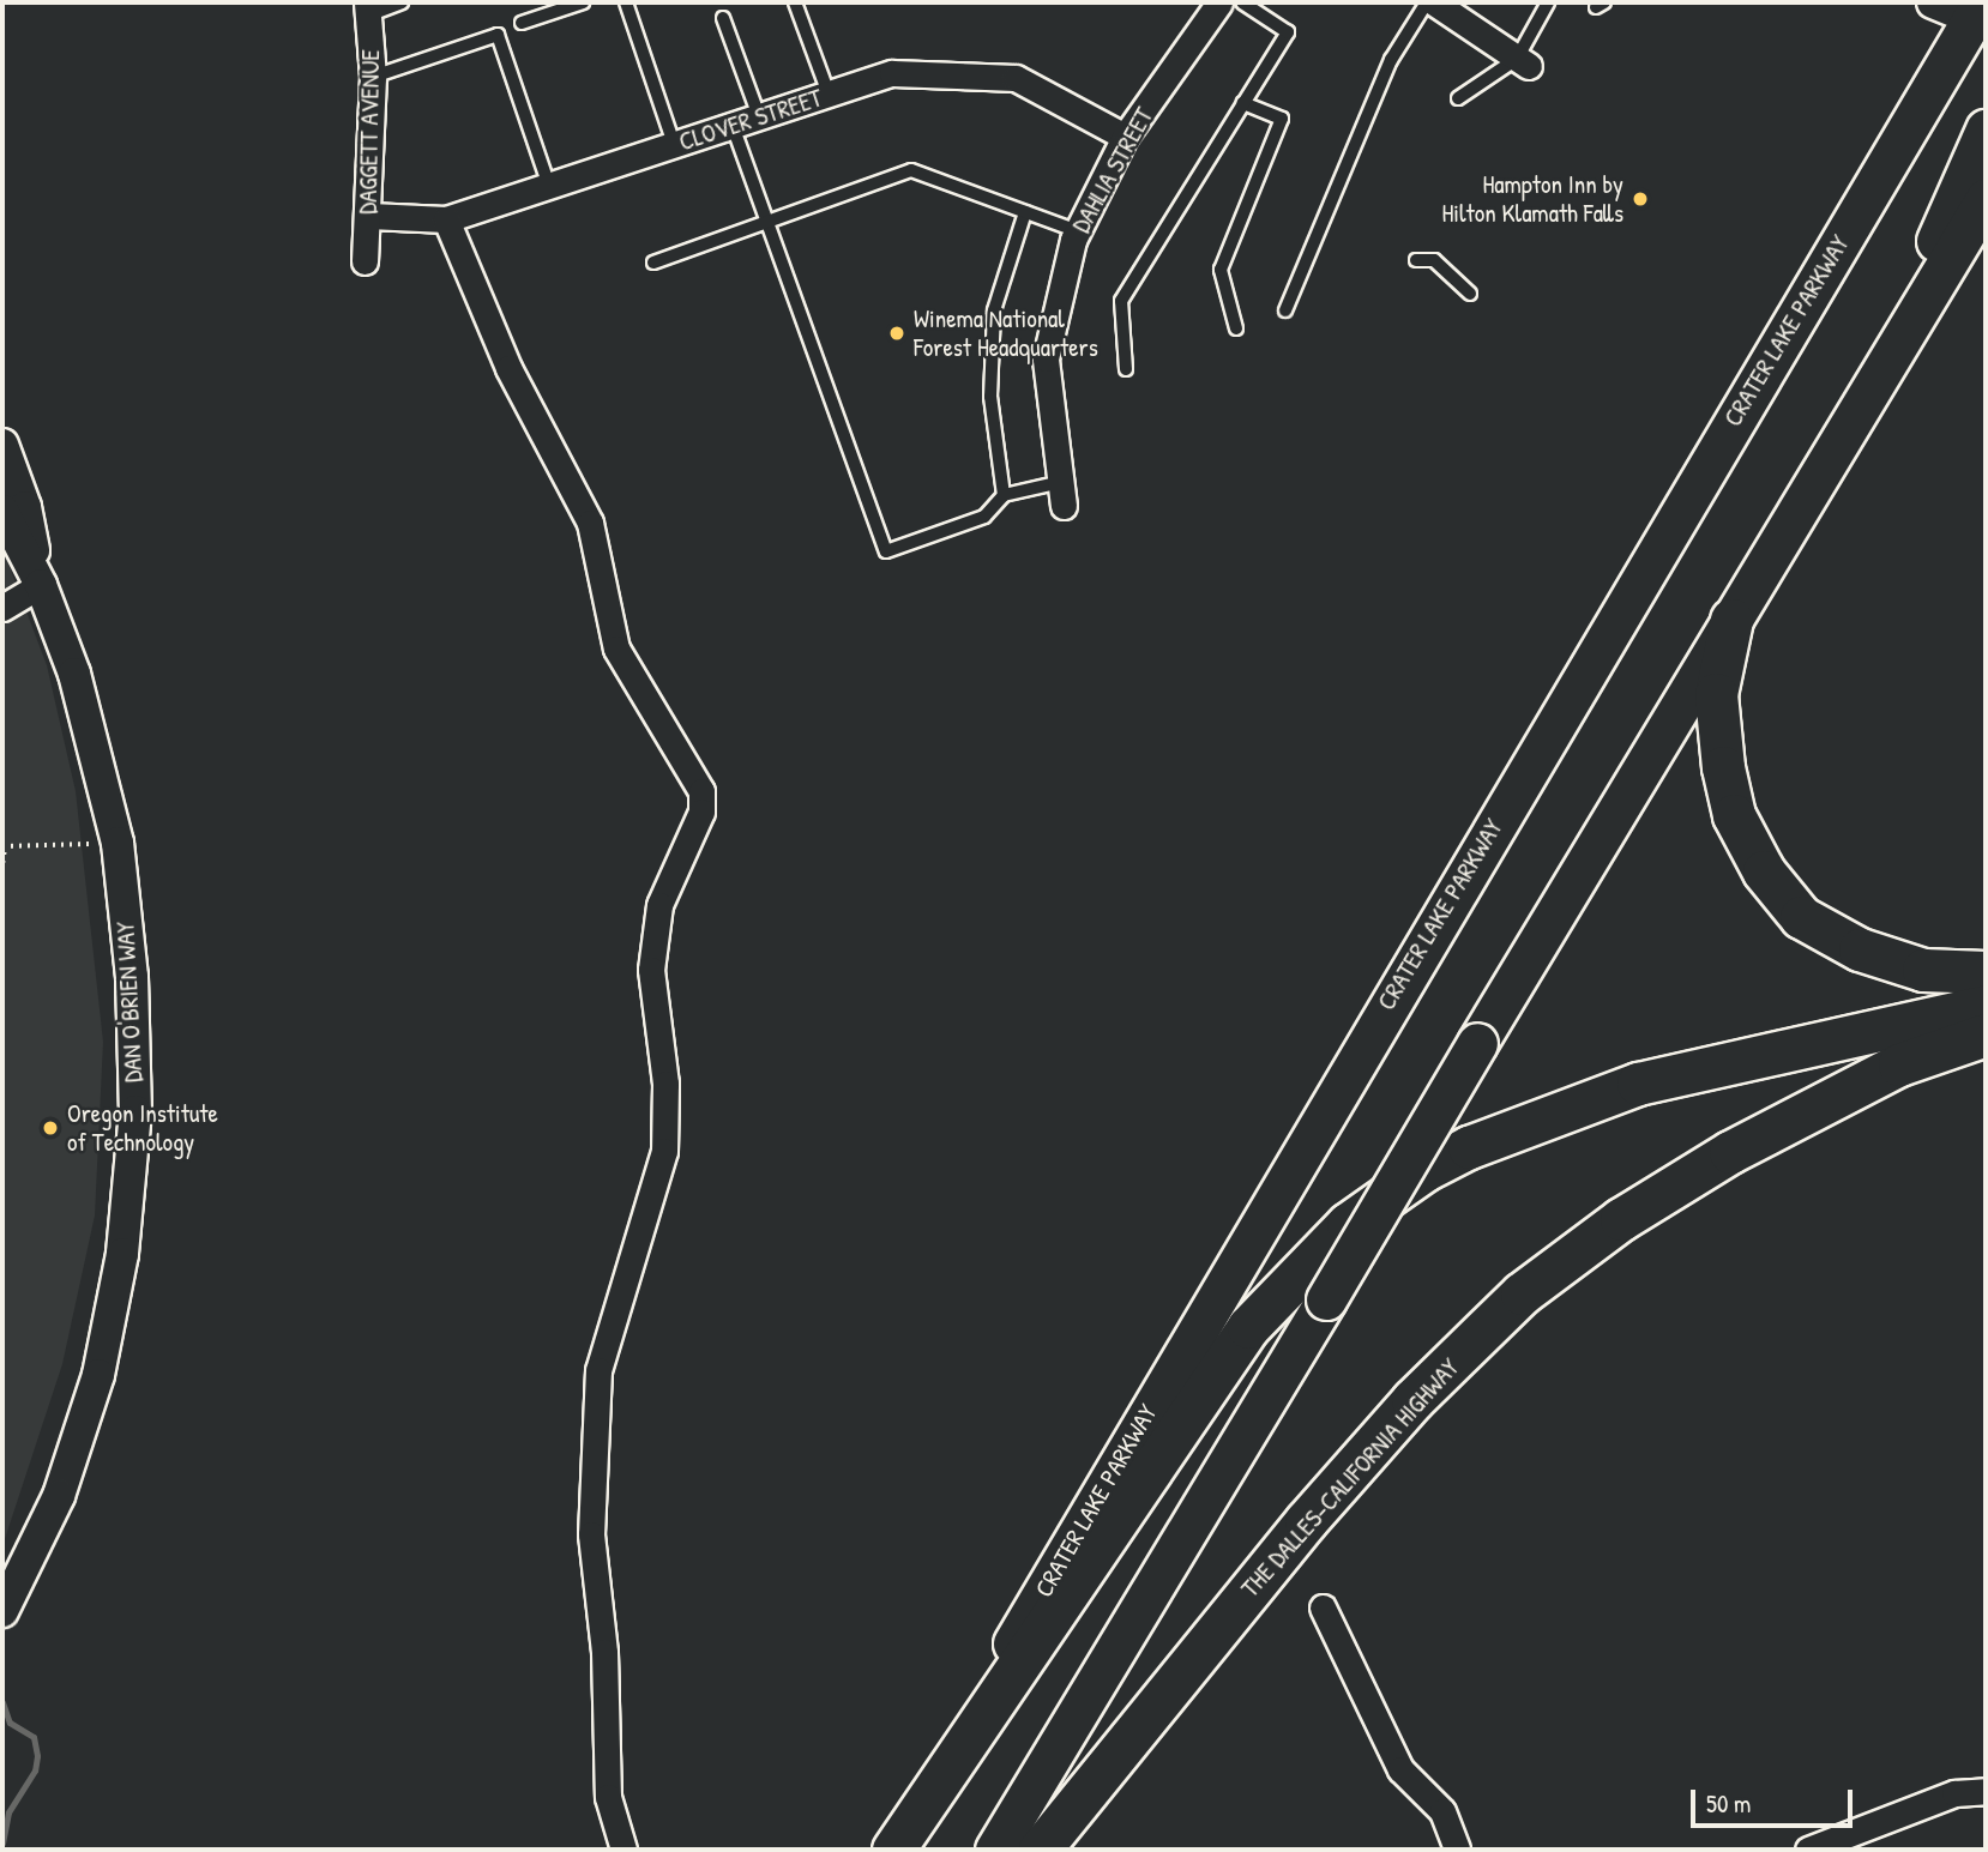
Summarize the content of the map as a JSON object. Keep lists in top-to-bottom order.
{
  "streets": {
    "highway": ["THE DALLES-CALIFORNIA HIGHWAY"],
    "main road": ["CRATER LAKE PARKWAY"],
    "street": [
      "CLOVER STREET",
      "DAGGETT AVENUE",
      "DAHLIA STREET",
      "DAN O'BRIEN WAY"
    ]
  },
  "crossings": [
    ["CLOVER STREET", "DAGGETT AVENUE"],
    ["CLOVER STREET", "DAHLIA STREET"]
  ],
  "places": ["Hampton Inn by Hilton Klamath Falls", "Winema National Forest Headquarters", "Oregon Institute of Technology"],
  "scale_bar": "50 m"
}
